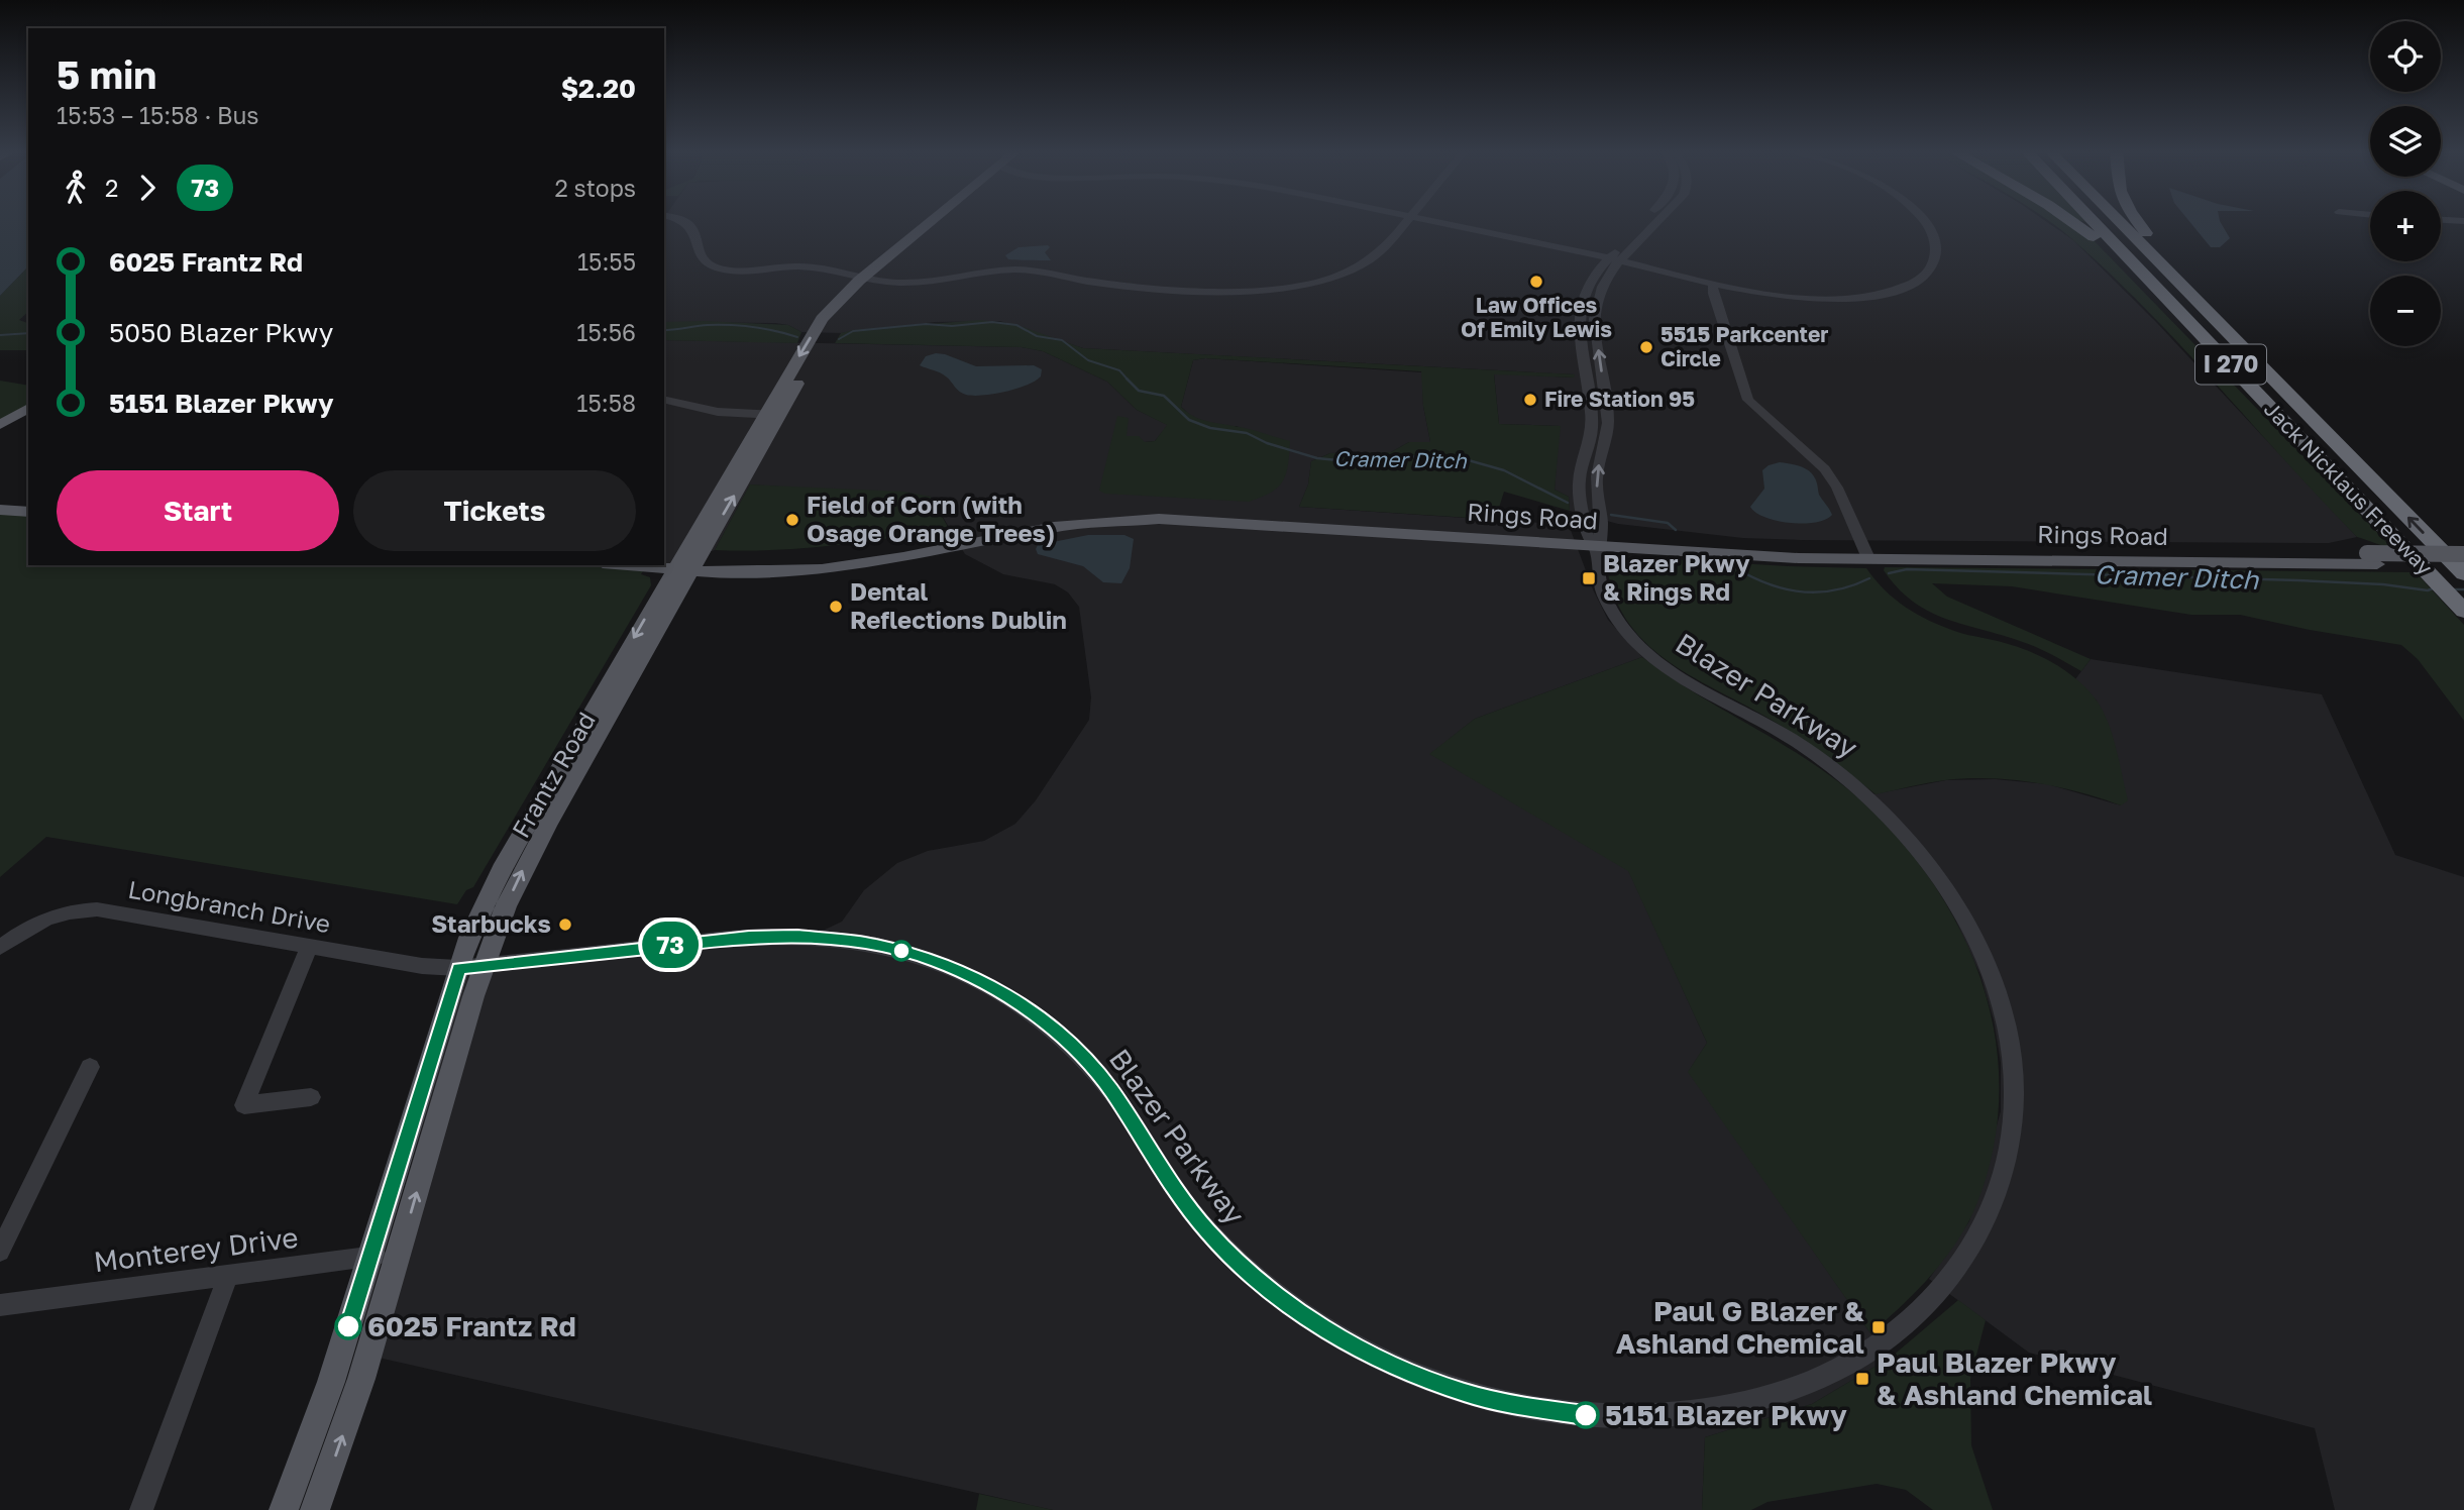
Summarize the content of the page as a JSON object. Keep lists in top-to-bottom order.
{
  "streets": {
    "highway": ["I 270", "Jack Nicklaus Freeway"],
    "main road": ["Rings Road", "Frantz Road"],
    "street": ["Blazer Parkway", "Longbranch Drive", "Monterey Drive"]
  },
  "crossings": [
    ["Rings Road", "Blazer Parkway"],
    ["Rings Road", "Frantz Road"],
    ["Blazer Parkway", "Frantz Road"],
    ["Blazer Parkway", "Longbranch Drive"],
    ["Frantz Road", "Longbranch Drive"],
    ["Frantz Road", "Monterey Drive"]
  ],
  "water": ["Cramer Ditch"],
  "places": {
    "other": [
      "Law Offices Of Emily Lewis",
      "5515 Parkcenter Circle",
      "Fire Station 95",
      "Field of Corn (with Osage Orange Trees)",
      "Dental Reflections Dublin",
      "Starbucks",
      "6025 Frantz Rd",
      "5151 Blazer Pkwy"
    ],
    "transit": ["Blazer Pkwy & Rings Rd", "Paul G Blazer & Ashland Chemical", "Paul Blazer Pkwy & Ashland Chemical"]
  },
  "lines": ["bus line 73"],
  "page": {
    "on_map": "73",
    "map_buttons": ["+", "−"],
    "heading": ["5 min", "15:53 – 15:58 · Bus", "$2.20"],
    "legs": ["2", "73", "2 stops"],
    "list": [
      {
        "name": "6025 Frantz Rd",
        "value": "15:55"
      },
      {
        "name": "5050 Blazer Pkwy",
        "value": "15:56"
      },
      {
        "name": "5151 Blazer Pkwy",
        "value": "15:58"
      }
    ],
    "buttons": ["Start", "Tickets"]
  }
}
